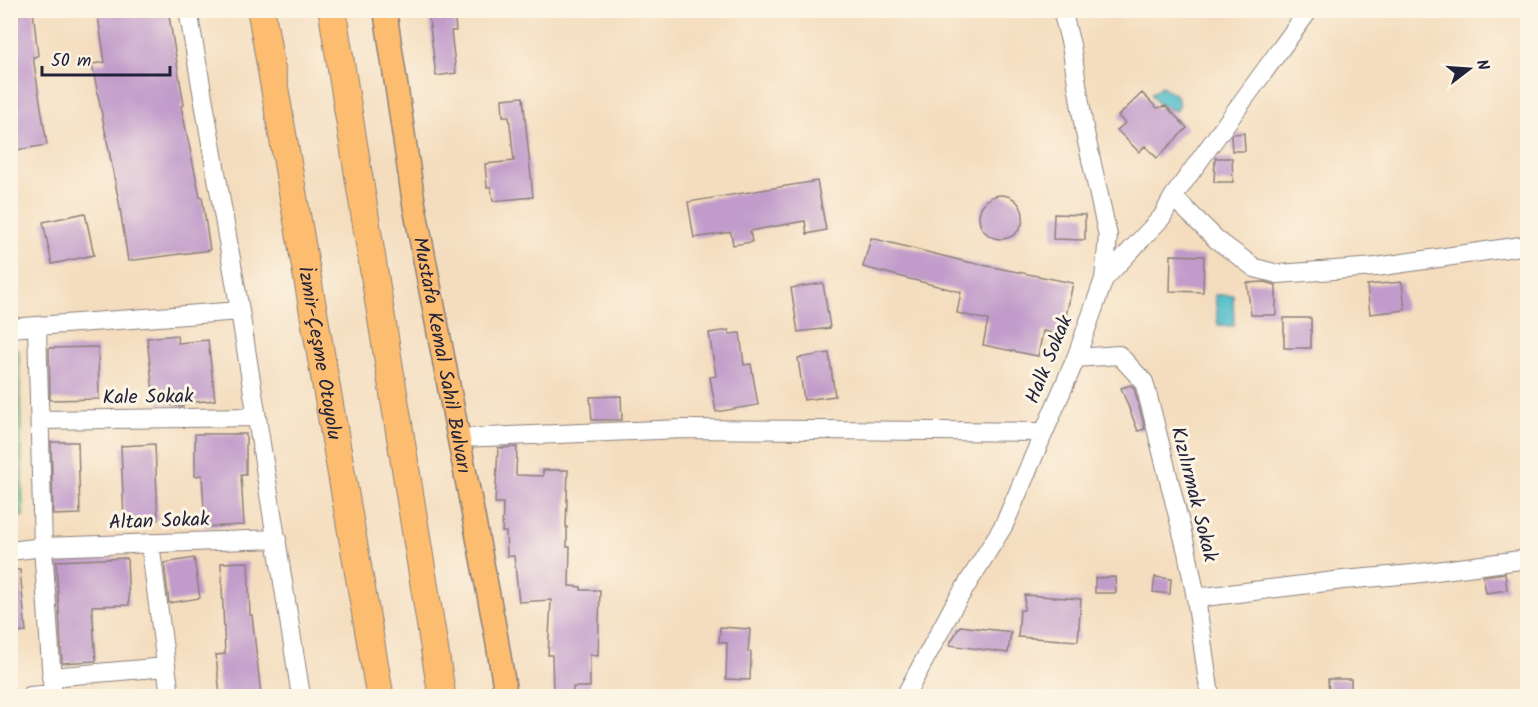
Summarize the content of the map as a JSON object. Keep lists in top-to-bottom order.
{
  "streets": {
    "highway": ["İzmir-Çeşme Otoyolu"],
    "main road": ["Mustafa Kemal Sahil Bulvarı"],
    "street": [
      "Halk Sokak",
      "Kale Sokak",
      "Kızılırmak Sokak",
      "Altan Sokak"
    ]
  },
  "crossings": [
    ["Halk Sokak", "Kızılırmak Sokak"]
  ],
  "scale_bar": "50 m",
  "north": "right"
}
